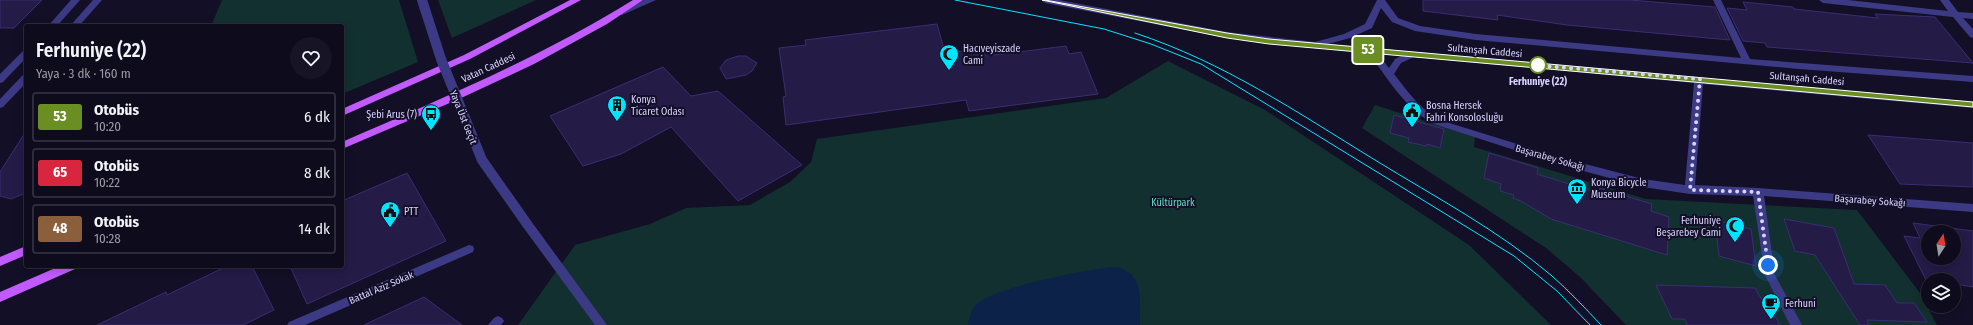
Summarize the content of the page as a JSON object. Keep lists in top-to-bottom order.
{
  "streets": {
    "main road": ["Vatan Caddesi"],
    "street": [
      "Sultanşah Caddesi",
      "Yaya Üst Geçit",
      "Başarabey Sokağı",
      "Battal Aziz Sokak"
    ]
  },
  "crossings": [
    ["Sultanşah Caddesi", "Başarabey Sokağı"]
  ],
  "parks": ["Kültürpark"],
  "places": {
    "other": ["Ferhuniye (22)"],
    "mosque": ["Hacıveyiszade Cami", "Ferhuniye Beşarebey Cami"],
    "building": ["Konya Ticaret Odası"],
    "public building": ["Bosna Hersek Fahri Konsolosluğu", "PTT"],
    "bus stop": ["Şebi Arus (7)"],
    "museum": ["Konya Bicycle Museum"],
    "cafe": ["Ferhuni"]
  },
  "lines": ["bus line 53"],
  "north": "top",
  "page": {
    "on_map": "53",
    "heading": ["Ferhuniye (22)", "Yaya · 3 dk · 160 m"],
    "list": [
      {
        "mark": "53",
        "name": "Otobüs",
        "note": "10:20",
        "value": "6 dk"
      },
      {
        "mark": "65",
        "name": "Otobüs",
        "note": "10:22",
        "value": "8 dk"
      },
      {
        "mark": "48",
        "name": "Otobüs",
        "note": "10:28",
        "value": "14 dk"
      }
    ]
  }
}
